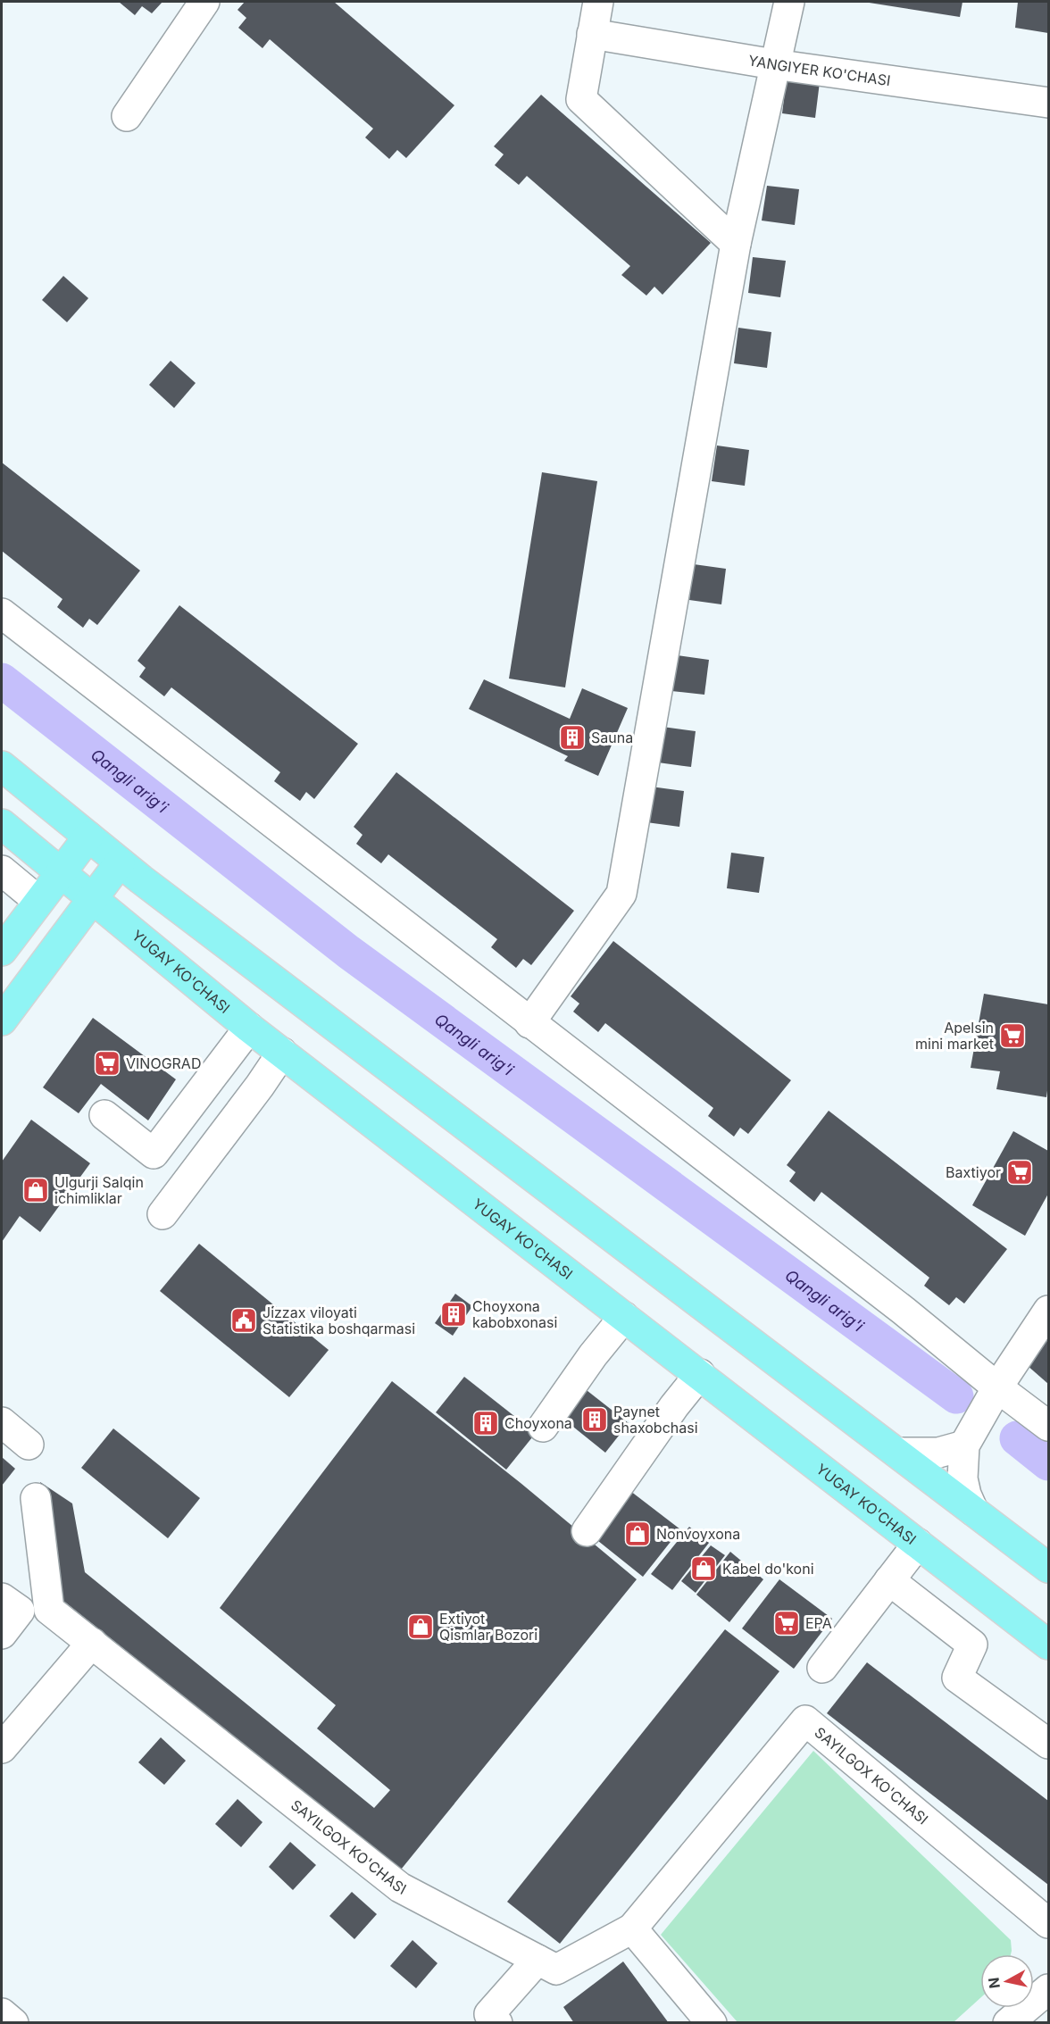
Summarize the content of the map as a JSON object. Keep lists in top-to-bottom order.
{
  "streets": {
    "main road": ["YUGAY KO'CHASI"],
    "street": ["YANGIYER KO'CHASI", "SAYILGOX KO'CHASI"]
  },
  "water": ["Qangli arig'i"],
  "places": {
    "building": [
      "Sauna",
      "Choyxona kabobxonasi",
      "Paynet shaxobchasi",
      "Choyxona"
    ],
    "supermarket": [
      "Apelsin mini market",
      "VINOGRAD",
      "Baxtiyor",
      "EPA"
    ],
    "shop": [
      "Ulgurji Salqin ichimliklar",
      "Nonvoyxona",
      "Kabel do'koni",
      "Extiyot Qismlar Bozori"
    ],
    "public building": ["Jizzax viloyati Statistika boshqarmasi"]
  },
  "north": "left"
}
